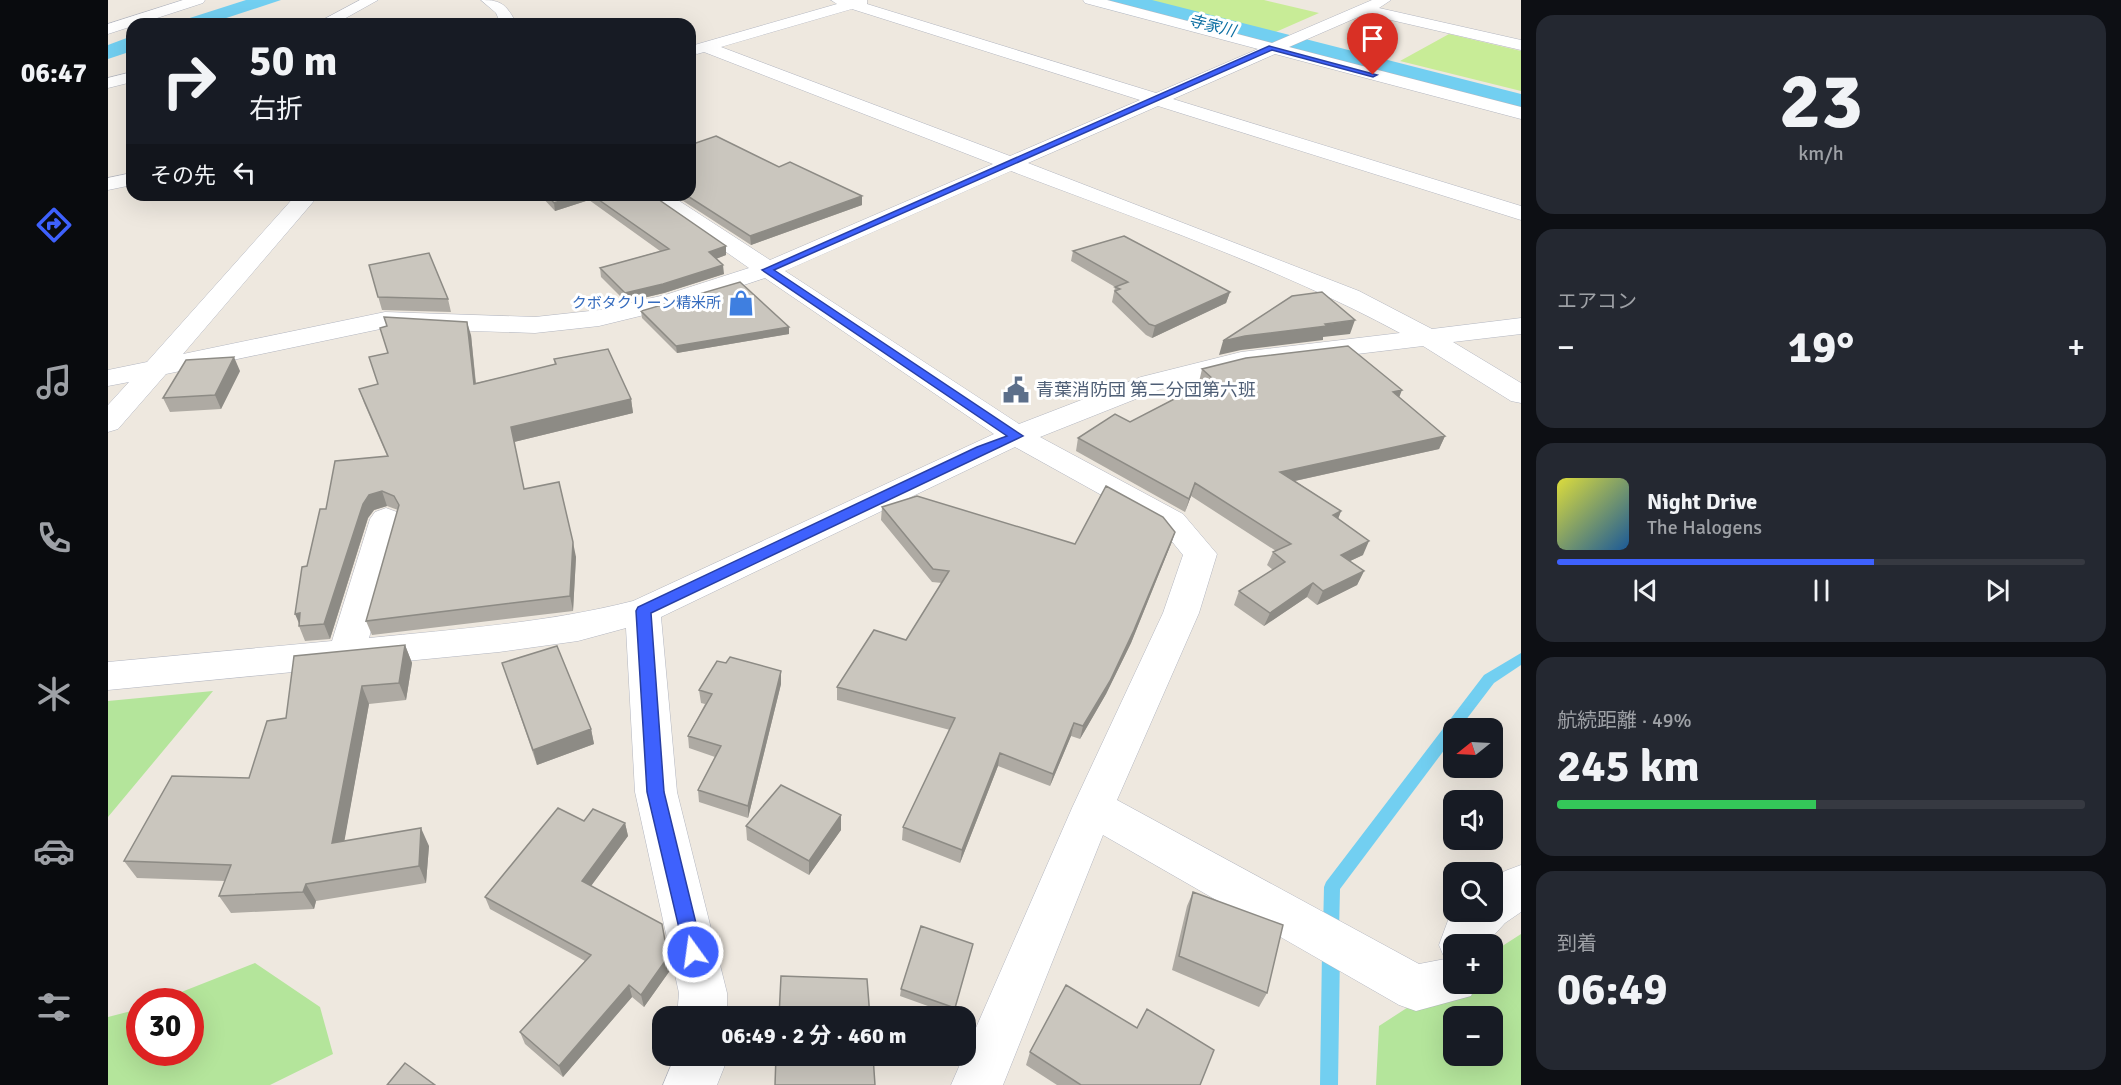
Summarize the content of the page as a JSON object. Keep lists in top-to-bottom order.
{
  "water": ["寺家川"],
  "places": {
    "shop": ["クボタクリーン精米所"],
    "public building": ["青葉消防団 第二分団第六班"]
  },
  "north": "left",
  "page": {
    "tabs": "06:47",
    "tile": [
      ["23", "km/h"],
      "エアコン",
      ["航続距離 · 49%", "245 km"],
      ["到着", "06:49"]
    ],
    "turn": ["50 m", "右折"],
    "then": "その先",
    "heat": ["−", "19°", "+"],
    "song": ["Night Drive", "The Halogens"],
    "map_buttons": ["+", "−"],
    "limit": "30",
    "trip": "06:49 · 2 分 · 460 m"
  }
}
